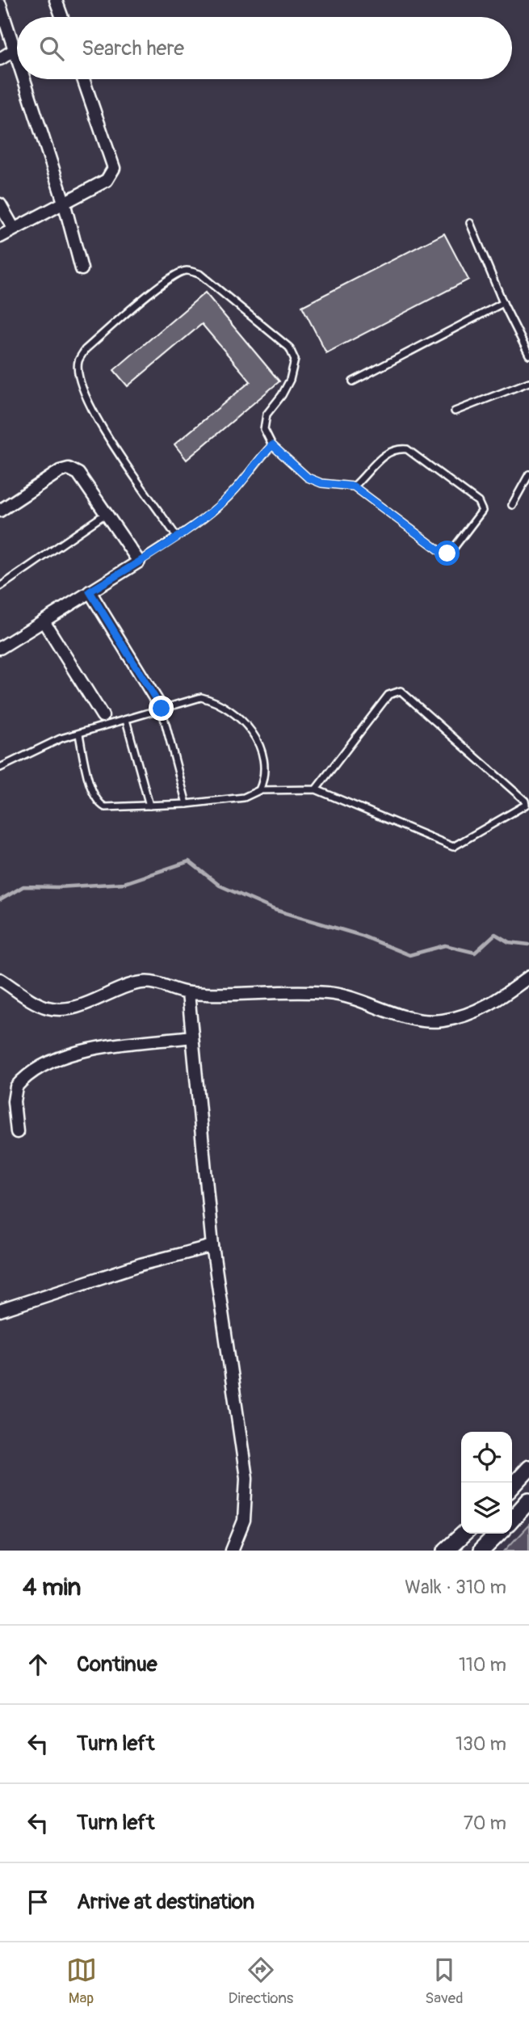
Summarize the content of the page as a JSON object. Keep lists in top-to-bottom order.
{
  "page": {
    "search": "Search here",
    "heading": ["4 min", "Walk · 310 m"],
    "list": [
      ["Continue", "110 m"],
      ["Turn left", "130 m"],
      ["Turn left", "70 m"],
      "Arrive at destination"
    ],
    "nav": ["Map", "Directions", "Saved"]
  }
}
